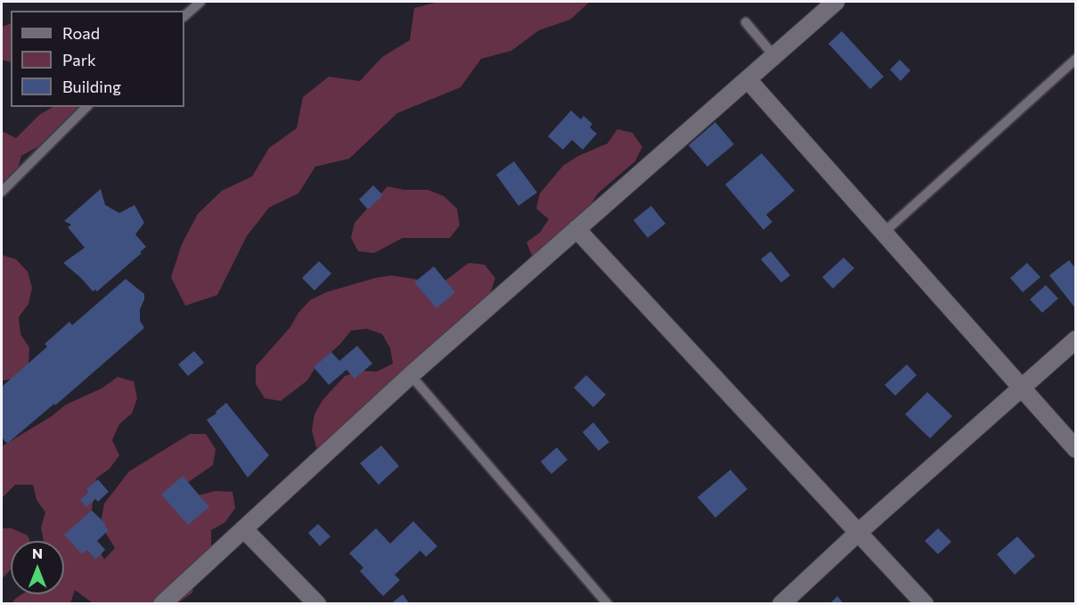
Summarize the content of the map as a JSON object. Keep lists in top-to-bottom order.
{
  "legend": ["Road", "Park", "Building"],
  "north": "top"
}
